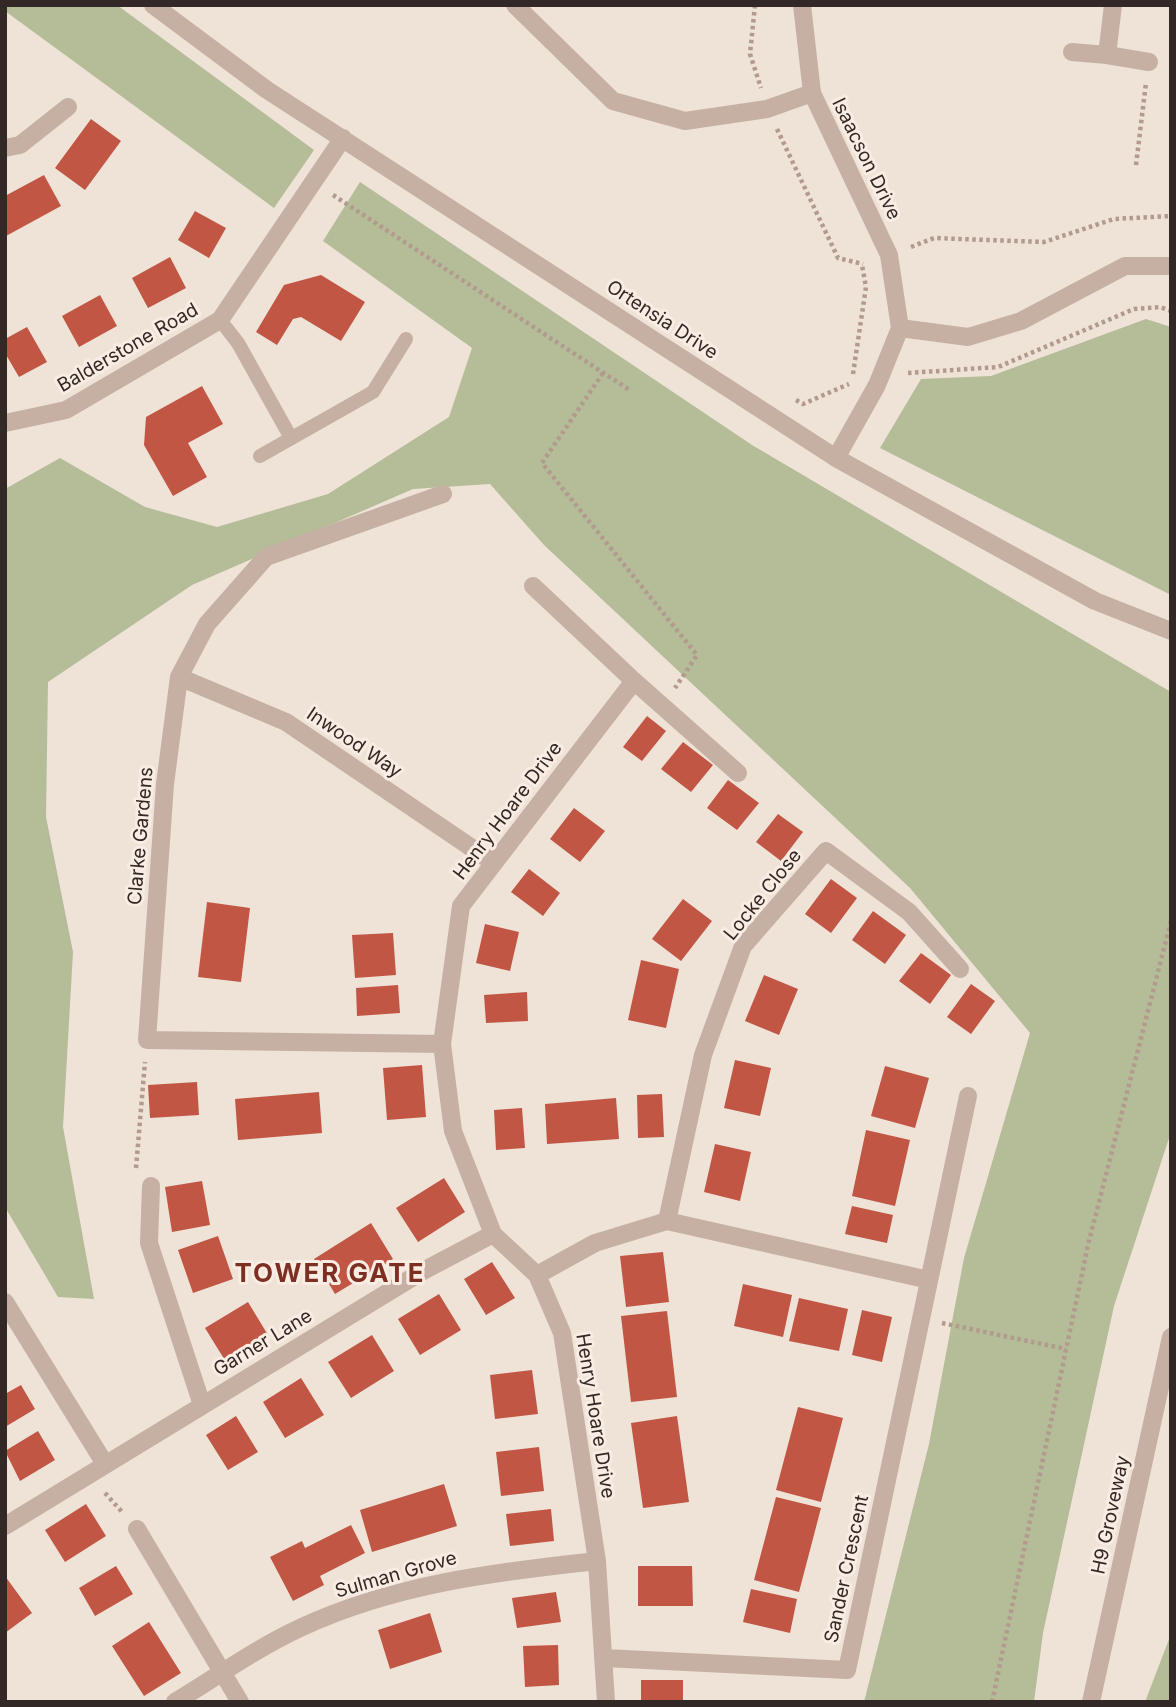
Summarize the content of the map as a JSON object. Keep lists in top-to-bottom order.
{
  "streets": {
    "street": [
      "Isaacson Drive",
      "Ortensia Drive",
      "Balderstone Road",
      "Inwood Way",
      "Henry Hoare Drive",
      "Clarke Gardens",
      "Locke Close",
      "Garner Lane",
      "H9 Groveway",
      "Sander Crescent",
      "Sulman Grove"
    ]
  },
  "crossings": [
    ["Ortensia Drive", "Balderstone Road"],
    ["Inwood Way", "Henry Hoare Drive"],
    ["Inwood Way", "Clarke Gardens"],
    ["Henry Hoare Drive", "Clarke Gardens"],
    ["Henry Hoare Drive", "Garner Lane"],
    ["Henry Hoare Drive", "Sander Crescent"],
    ["Henry Hoare Drive", "Sulman Grove"]
  ],
  "districts": ["TOWER GATE"]
}
